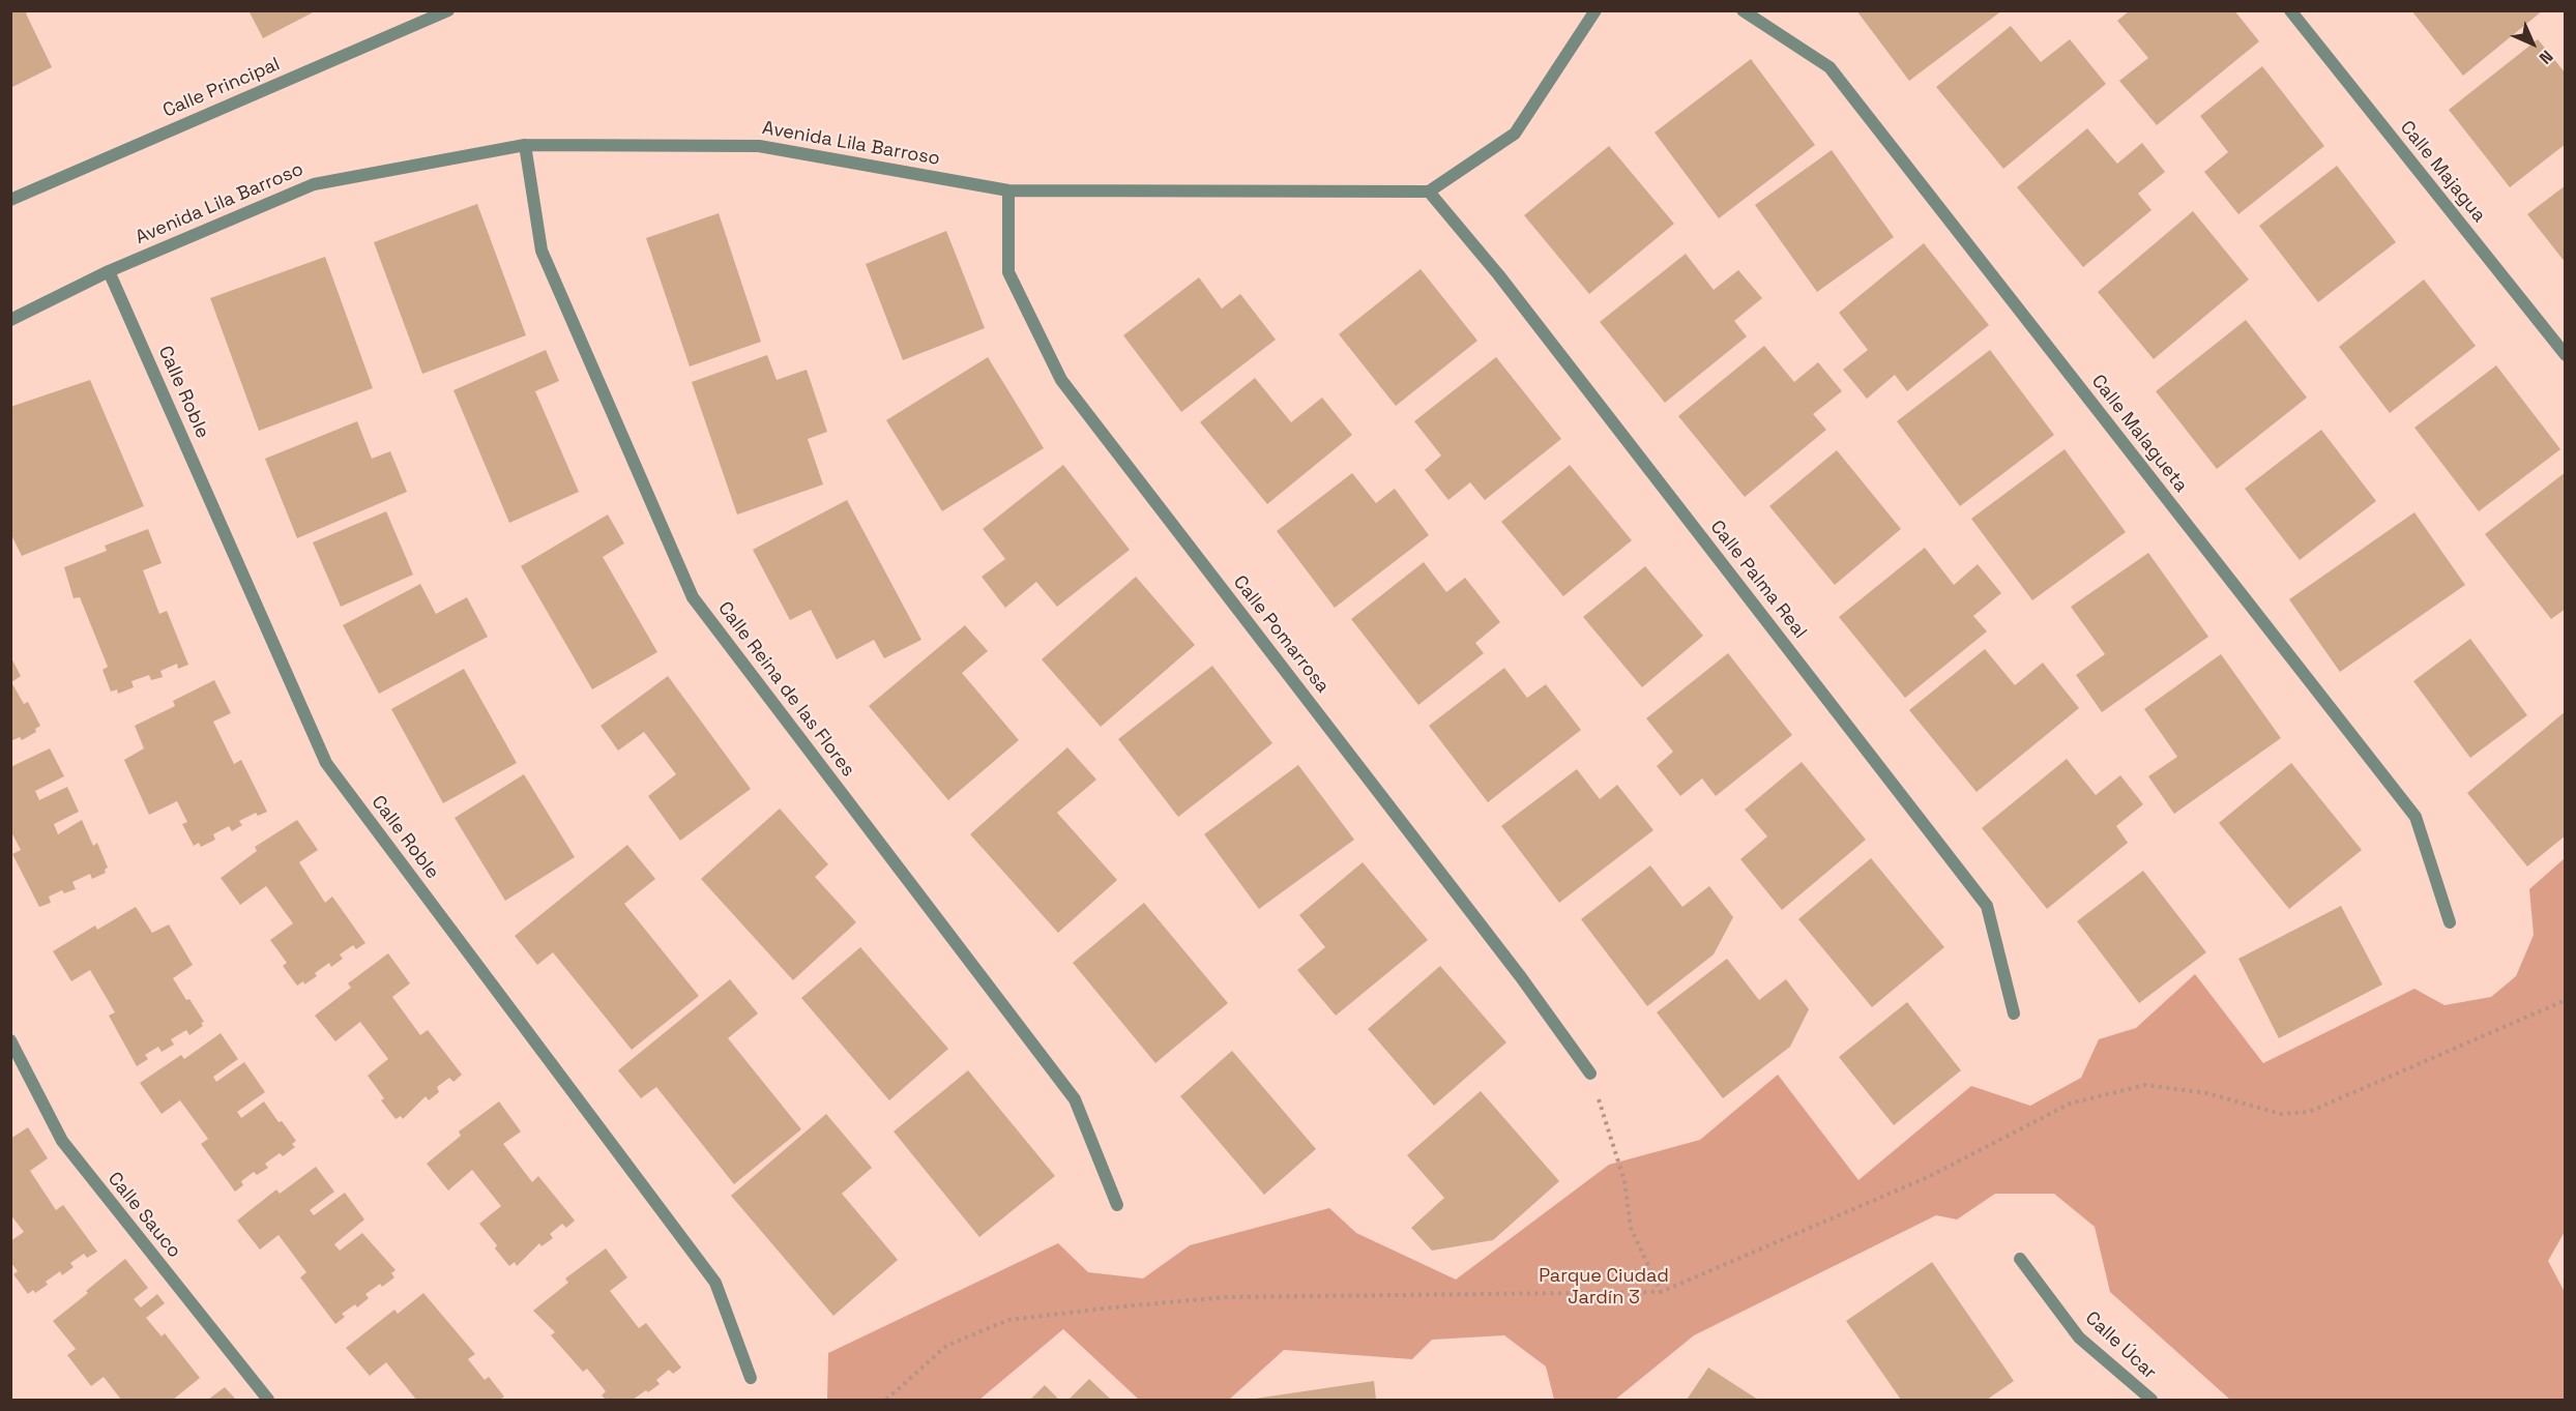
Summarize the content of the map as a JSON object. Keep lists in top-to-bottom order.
{
  "streets": {
    "street": [
      "Calle Principal",
      "Avenida Lila Barroso",
      "Calle Majagua",
      "Calle Roble",
      "Calle Malagueta",
      "Calle Palma Real",
      "Calle Pomarrosa",
      "Calle Reina de las Flores",
      "Calle Sauco",
      "Calle Úcar"
    ]
  },
  "crossings": [
    ["Avenida Lila Barroso", "Calle Roble"],
    ["Avenida Lila Barroso", "Calle Palma Real"],
    ["Avenida Lila Barroso", "Calle Pomarrosa"],
    ["Avenida Lila Barroso", "Calle Reina de las Flores"]
  ],
  "parks": ["Parque Ciudad Jardín 3"],
  "north": "bottom right"
}
